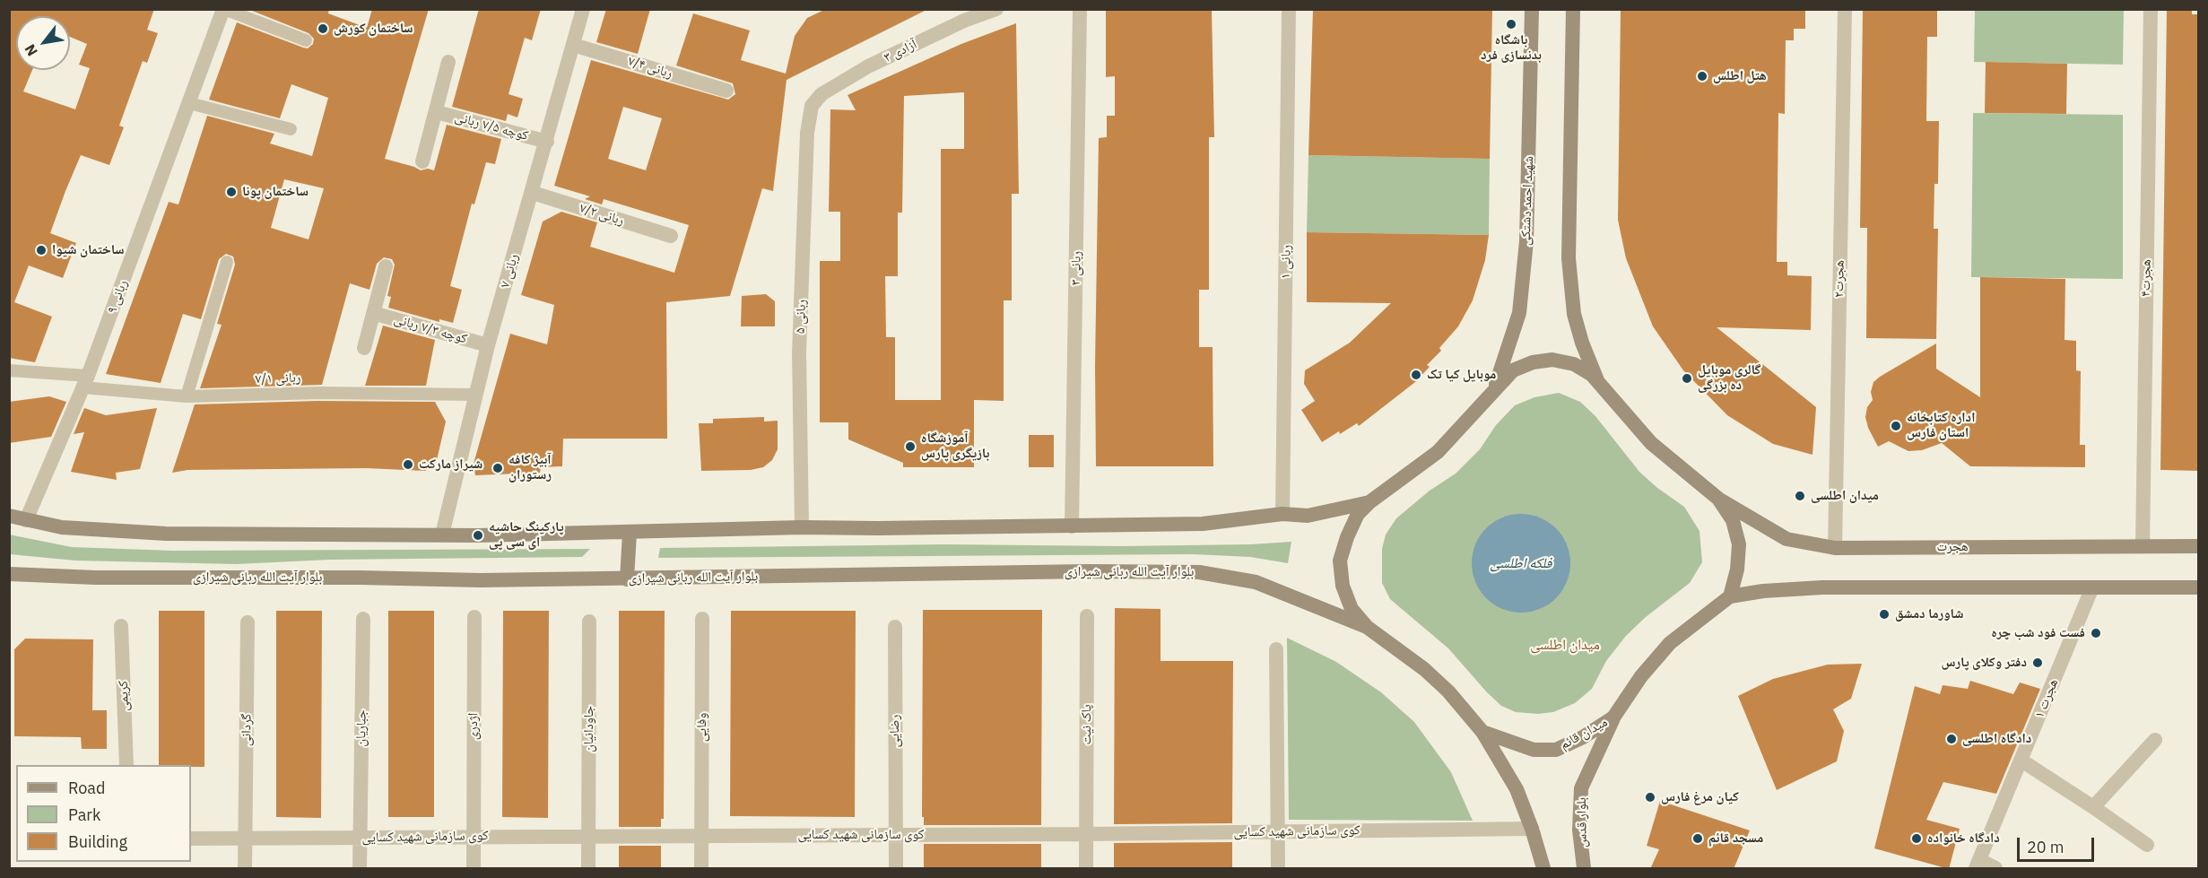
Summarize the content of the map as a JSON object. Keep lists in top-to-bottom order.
{
  "streets": {
    "main road": [
      "شهید احمد دشتکی",
      "هجرت",
      "بلوار آیت الله ربانی شیرازی",
      "میدان قائم",
      "بلوار قدس"
    ],
    "street": [
      "۳ آزادی",
      "ربانی ۷/۴",
      "کوچه ۷/۵ ربانی",
      "ربانی ۷/۲",
      "ربانی ۱",
      "ربانی ۳",
      "ربانی ۷",
      "هجرت۴",
      "هجرت۲",
      "ربانی ۹",
      "ربانی ۵",
      "کوچه ۷/۳ ربانی",
      "کریمی",
      "هجرت ۱",
      "پاک نیت",
      "اژدری",
      "وفایی",
      "جباریان",
      "جاودانیان",
      "گردانی",
      "رضایی",
      "کوی سازمانی شهید کسایی"
    ],
    "lane": ["ربانی ۷/۱"]
  },
  "crossings": [
    ["۳ آزادی", "ربانی ۵"],
    ["ربانی ۷/۴", "ربانی ۷"],
    ["کوچه ۷/۵ ربانی", "ربانی ۷"],
    ["ربانی ۷/۲", "ربانی ۷"],
    ["ربانی ۷", "کوچه ۷/۳ ربانی"],
    ["ربانی ۷", "ربانی ۷/۱"],
    ["هجرت۴", "هجرت"],
    ["هجرت۲", "هجرت"],
    ["ربانی ۹", "ربانی ۷/۱"],
    ["پاک نیت", "کوی سازمانی شهید کسایی"],
    ["اژدری", "کوی سازمانی شهید کسایی"],
    ["وفایی", "کوی سازمانی شهید کسایی"],
    ["جباریان", "کوی سازمانی شهید کسایی"],
    ["جاودانیان", "کوی سازمانی شهید کسایی"],
    ["گردانی", "کوی سازمانی شهید کسایی"],
    ["رضایی", "کوی سازمانی شهید کسایی"],
    ["میدان قائم", "بلوار قدس"]
  ],
  "districts": ["میدان اطلسی"],
  "water": ["فلکه اطلسی"],
  "places": [
    "باشگاه بدنسازی فرد",
    "ساختمان کورش",
    "هتل اطلس",
    "ساختمان پونا",
    "ساختمان شیوا",
    "موبایل کیا تک",
    "گالری موبایل ده بزرگی",
    "اداره کتابخانه استان فارس",
    "آموزشگاه بازیگری پارس",
    "شیراز مارکت",
    "آبیژ کافه رستوران",
    "میدان اطلسی",
    "پارکینگ حاشیه ای سی پی",
    "شاورما دمشق",
    "فست فود شب چره",
    "دفتر وکلای پارس",
    "دادگاه اطلسی",
    "کیان مرغ فارس",
    "مسجد قائم",
    "دادگاه خانواده"
  ],
  "legend": ["Road", "Park", "Building"],
  "scale_bar": "20 m",
  "north": "bottom left"
}
